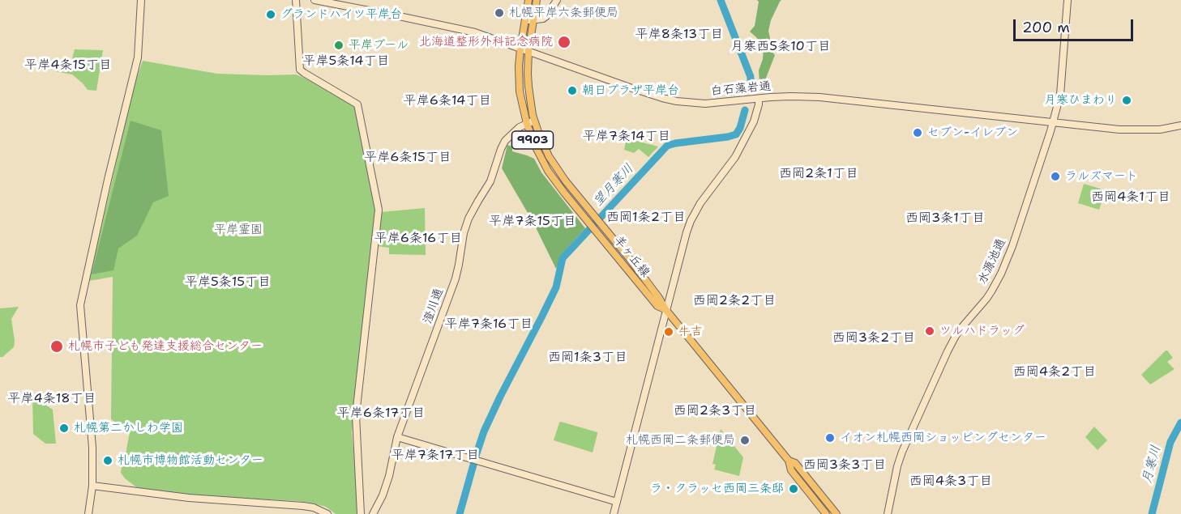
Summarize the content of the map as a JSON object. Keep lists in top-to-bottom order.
{
  "streets": {
    "main road": ["9903", "羊ヶ丘線"],
    "street": ["白石藻岩通", "水源池通", "澄川通"]
  },
  "crossings": [
    ["白石藻岩通", "羊ヶ丘線"],
    ["白石藻岩通", "水源池通"],
    ["羊ヶ丘線", "澄川通"]
  ],
  "districts": [
    "平岸8条13丁目",
    "月寒西5条10丁目",
    "平岸5条14丁目",
    "平岸4条15丁目",
    "平岸6条14丁目",
    "平岸7条14丁目",
    "平岸6条15丁目",
    "西岡2条1丁目",
    "西岡4条1丁目",
    "西岡1条2丁目",
    "西岡3条1丁目",
    "平岸7条15丁目",
    "平岸6条16丁目",
    "平岸5条15丁目",
    "西岡2条2丁目",
    "平岸7条16丁目",
    "西岡3条2丁目",
    "西岡1条3丁目",
    "西岡4条2丁目",
    "平岸4条18丁目",
    "西岡2条3丁目",
    "平岸6条17丁目",
    "平岸7条17丁目",
    "西岡3条3丁目",
    "西岡4条3丁目"
  ],
  "water": ["望月寒川", "月寒川"],
  "parks": ["平岸霊園"],
  "places": [
    "札幌平岸六条郵便局",
    "グランドハイツ平岸台",
    "北海道整形外科記念病院",
    "平岸プール",
    "朝日プラザ平岸台",
    "月寒ひまわり",
    "セブン-イレブン",
    "ラルズマート",
    "ツルハドラッグ",
    "牛吉",
    "札幌市子ども発達支援総合センター",
    "札幌第二かしわ学園",
    "イオン札幌西岡ショッピングセンター",
    "札幌西岡二条郵便局",
    "札幌市博物館活動センター",
    "ラ・クラッセ西岡三条邸"
  ],
  "scale_bar": "200 m"
}
